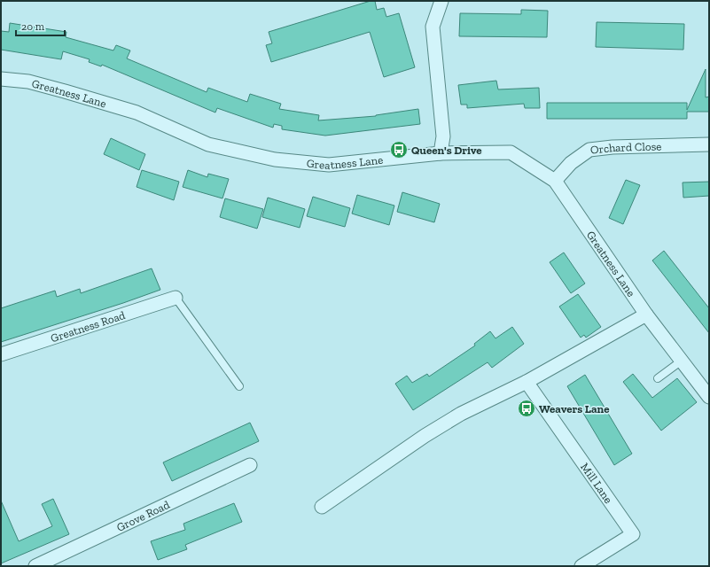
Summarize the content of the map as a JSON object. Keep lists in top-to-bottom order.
{
  "streets": {
    "street": [
      "Greatness Lane",
      "Orchard Close",
      "Greatness Road",
      "Mill Lane",
      "Grove Road"
    ]
  },
  "crossings": [
    ["Greatness Lane", "Orchard Close"]
  ],
  "places": {
    "bus stop": ["Queen's Drive", "Weavers Lane"]
  },
  "scale_bar": "20 m"
}
